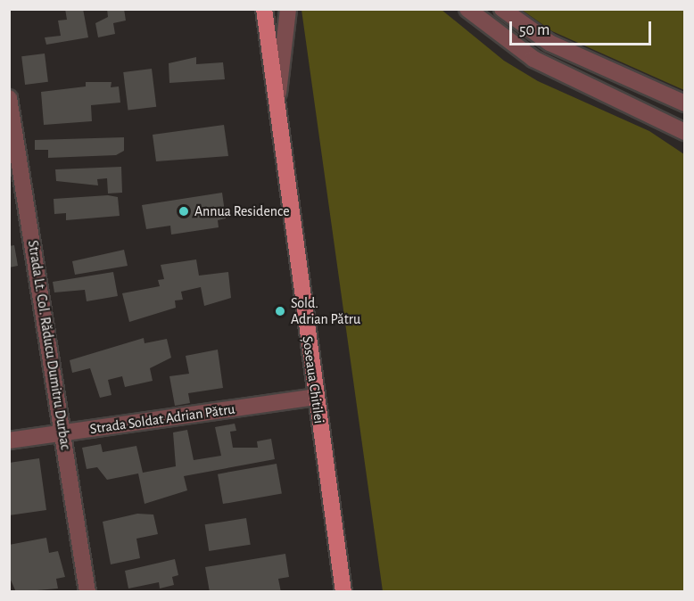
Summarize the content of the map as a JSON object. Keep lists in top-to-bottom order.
{
  "streets": {
    "main road": ["Șoseaua Chitilei"],
    "street": ["Strada Lt. Col. Răducu Dumitru Durbac", "Strada Soldat Adrian Pătru"]
  },
  "crossings": [
    ["Strada Lt. Col. Răducu Dumitru Durbac", "Strada Soldat Adrian Pătru"],
    ["Șoseaua Chitilei", "Strada Soldat Adrian Pătru"]
  ],
  "places": ["Annua Residence", "Sold. Adrian Pătru"],
  "scale_bar": "50 m"
}
